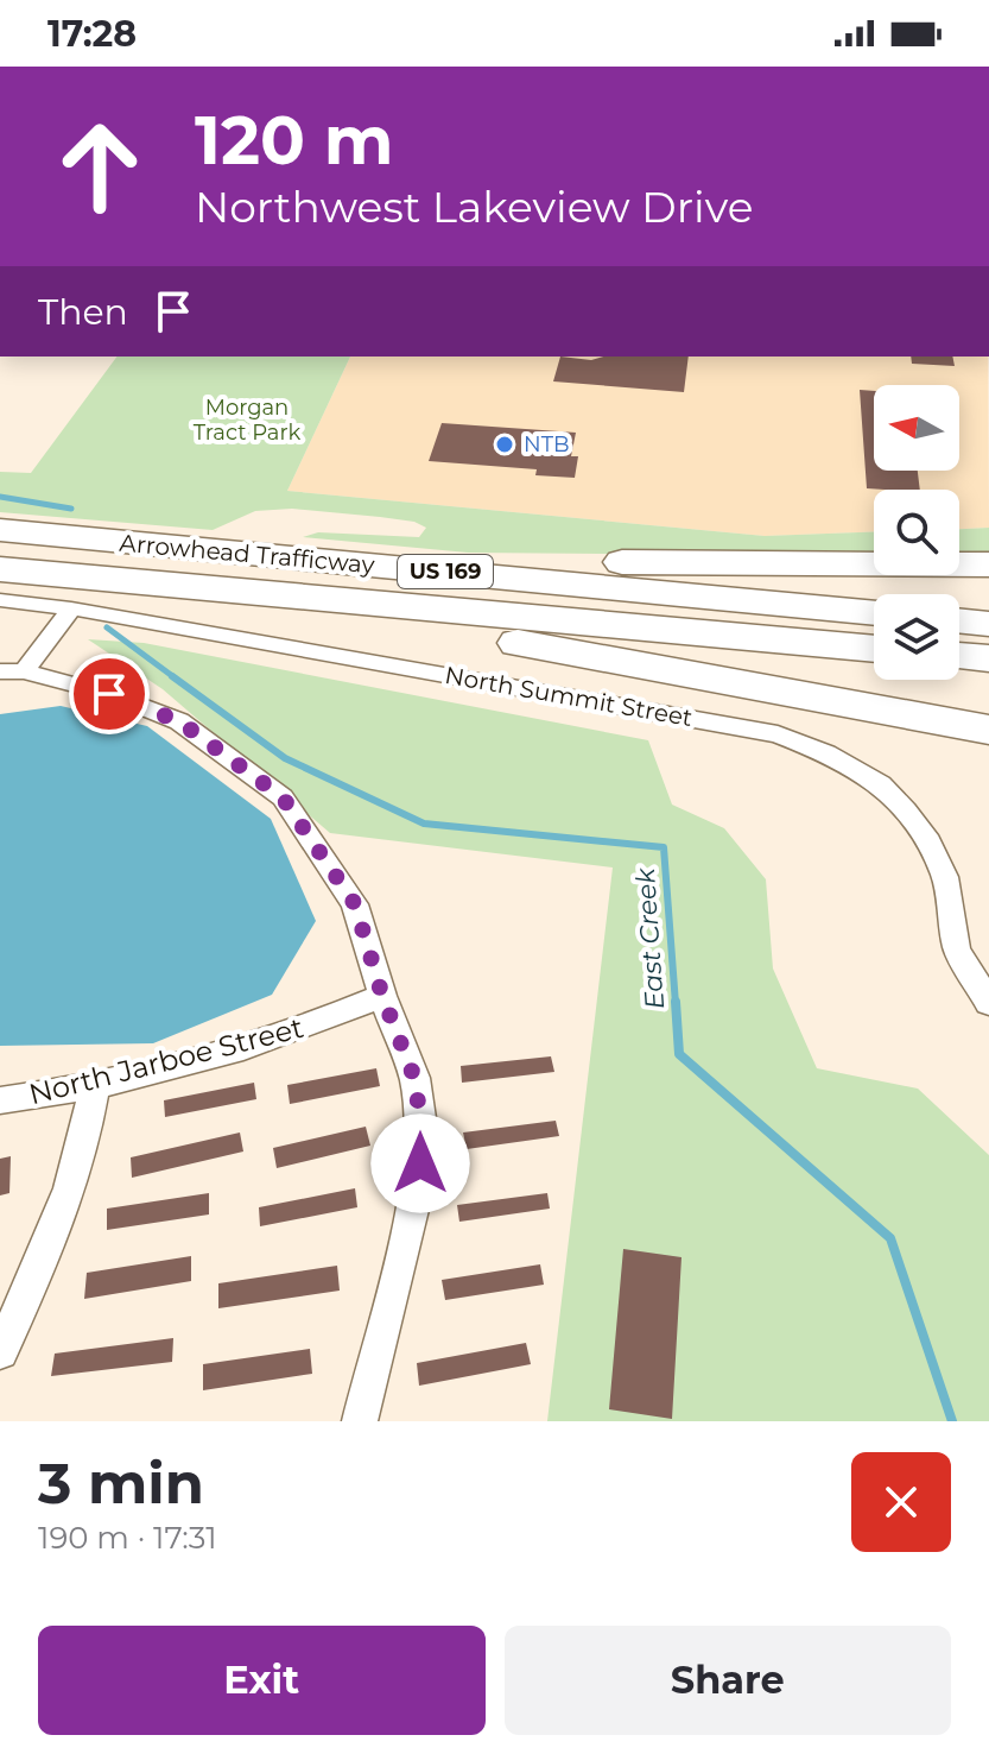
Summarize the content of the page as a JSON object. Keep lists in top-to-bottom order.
{
  "streets": {
    "highway": ["Arrowhead Trafficway", "US 169"],
    "street": ["North Summit Street", "North Jarboe Street"]
  },
  "water": ["East Creek"],
  "parks": ["Morgan Tract Park"],
  "places": ["NTB"],
  "north": "left",
  "page": {
    "status": "17:28",
    "turn": ["120 m", "Northwest Lakeview Drive"],
    "then": "Then",
    "heading": ["3 min", "190 m · 17:31"],
    "buttons": ["Exit", "Share"]
  }
}
